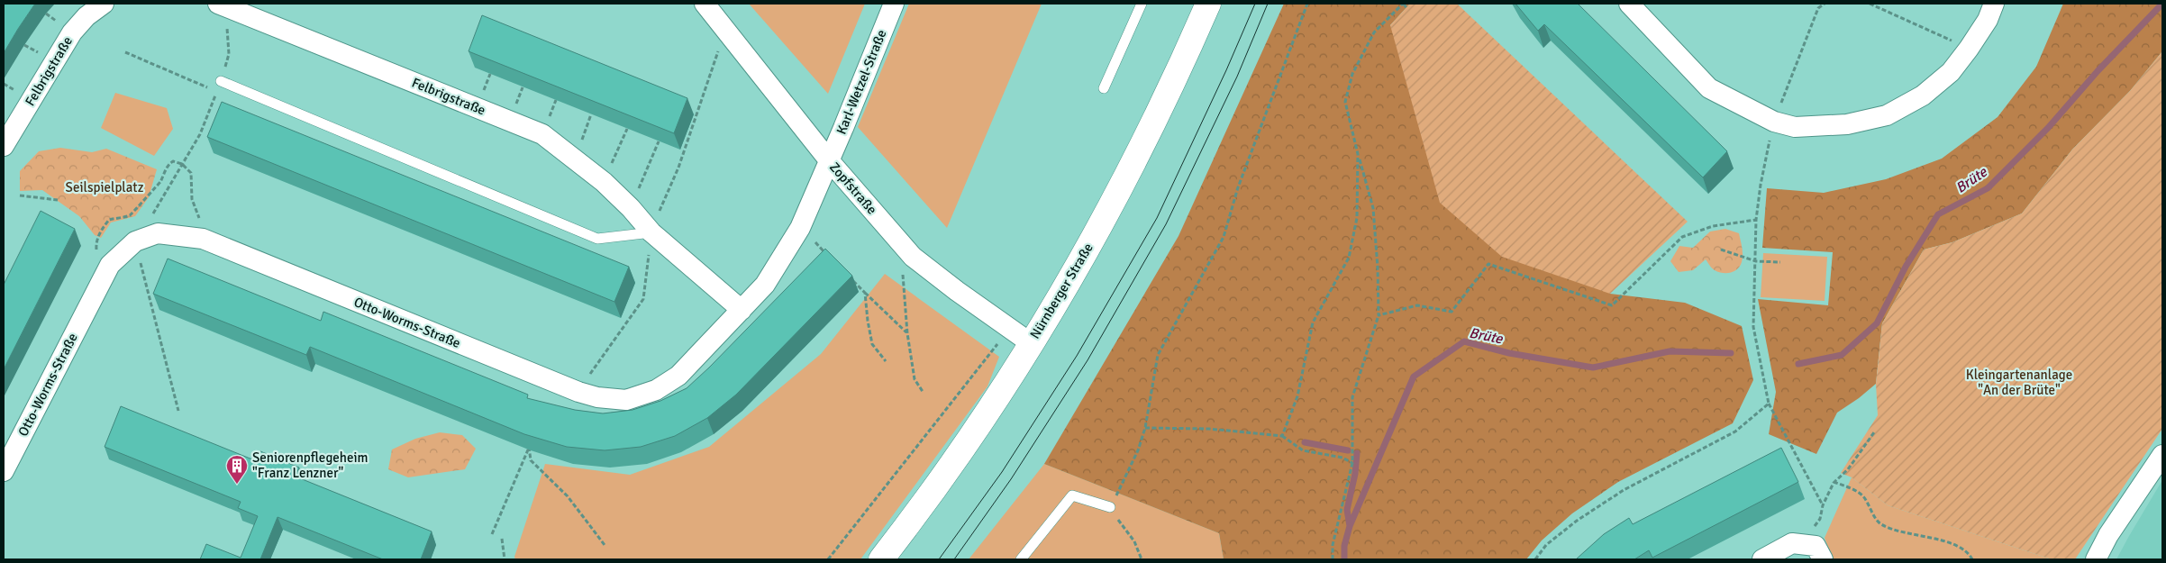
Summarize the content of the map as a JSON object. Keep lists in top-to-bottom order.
{
  "streets": {
    "street": [
      "Felbrigstraße",
      "Karl-Wetzel-Straße",
      "Zopfstraße",
      "Nürnberger Straße",
      "Otto-Worms-Straße"
    ]
  },
  "crossings": [
    ["Felbrigstraße", "Otto-Worms-Straße"],
    ["Karl-Wetzel-Straße", "Zopfstraße"],
    ["Karl-Wetzel-Straße", "Otto-Worms-Straße"],
    ["Zopfstraße", "Nürnberger Straße"],
    ["Zopfstraße", "Otto-Worms-Straße"]
  ],
  "water": ["Brüte"],
  "parks": ["Seilspielplatz", "Kleingartenanlage \"An der Brüte\""],
  "places": {
    "building": ["Seniorenpflegeheim \"Franz Lenzner\""]
  }
}
